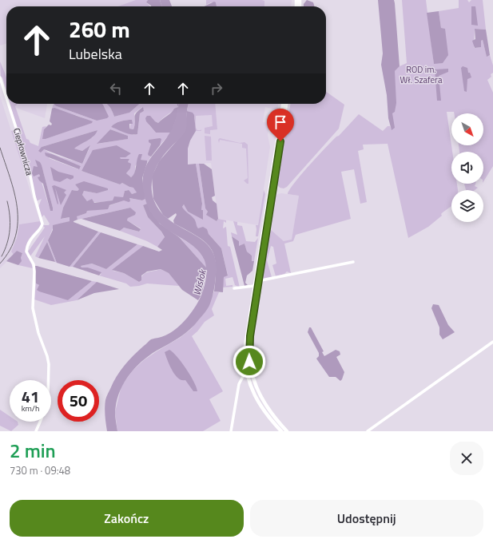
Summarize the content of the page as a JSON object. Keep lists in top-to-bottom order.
{
  "streets": {
    "street": ["Ciepłownicza"]
  },
  "water": ["Wisłok"],
  "parks": ["ROD im. Wł. Szafera"],
  "north": "bottom right",
  "page": {
    "turn": ["260 m", "Lubelska"],
    "speed": "41 km/h",
    "limit": "50",
    "heading": ["2 min", "730 m · 09:48"],
    "buttons": ["Zakończ", "Udostępnij"]
  }
}
